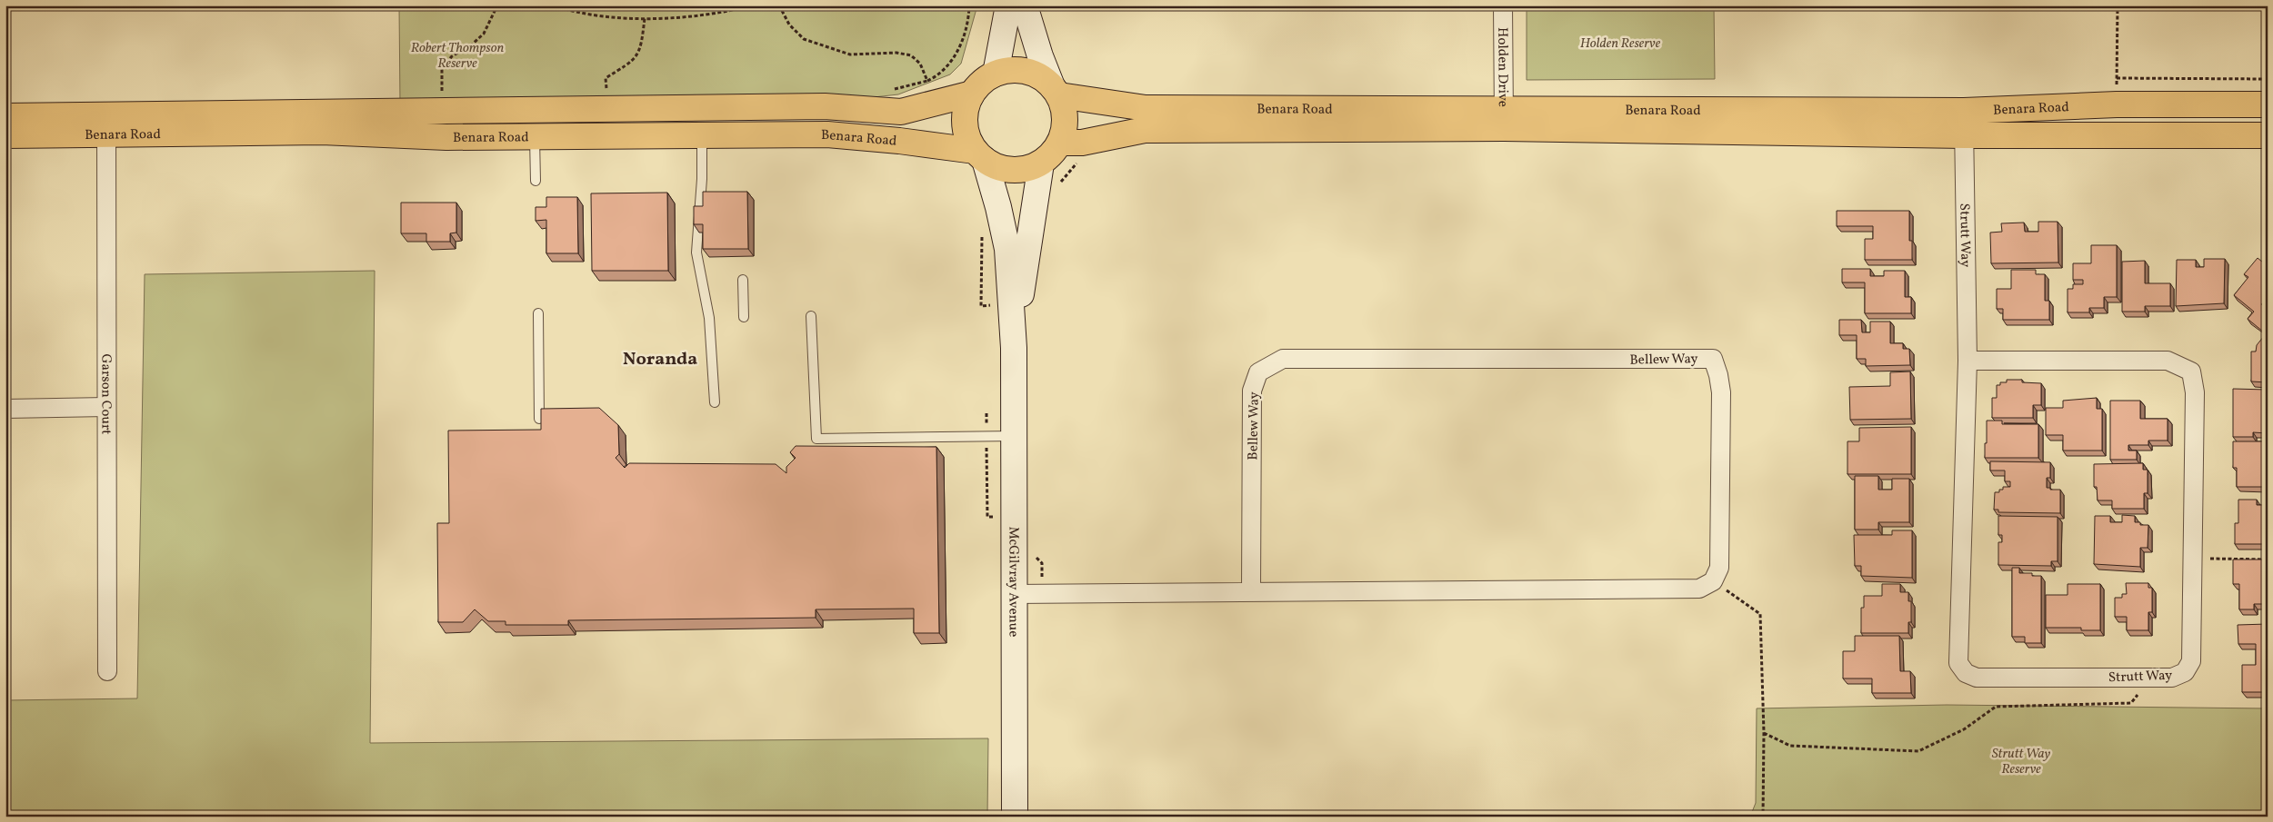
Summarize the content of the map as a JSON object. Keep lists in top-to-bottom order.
{
  "streets": {
    "main road": ["Benara Road", "McGilvray Avenue"],
    "street": [
      "Holden Drive",
      "Strutt Way",
      "Bellew Way",
      "Garson Court"
    ]
  },
  "crossings": [
    ["Holden Drive", "Benara Road"],
    ["Benara Road", "Strutt Way"],
    ["Benara Road", "Garson Court"],
    ["Benara Road", "McGilvray Avenue"]
  ],
  "districts": ["Noranda"],
  "parks": ["Holden Reserve", "Robert Thompson Reserve", "Strutt Way Reserve"]
}
